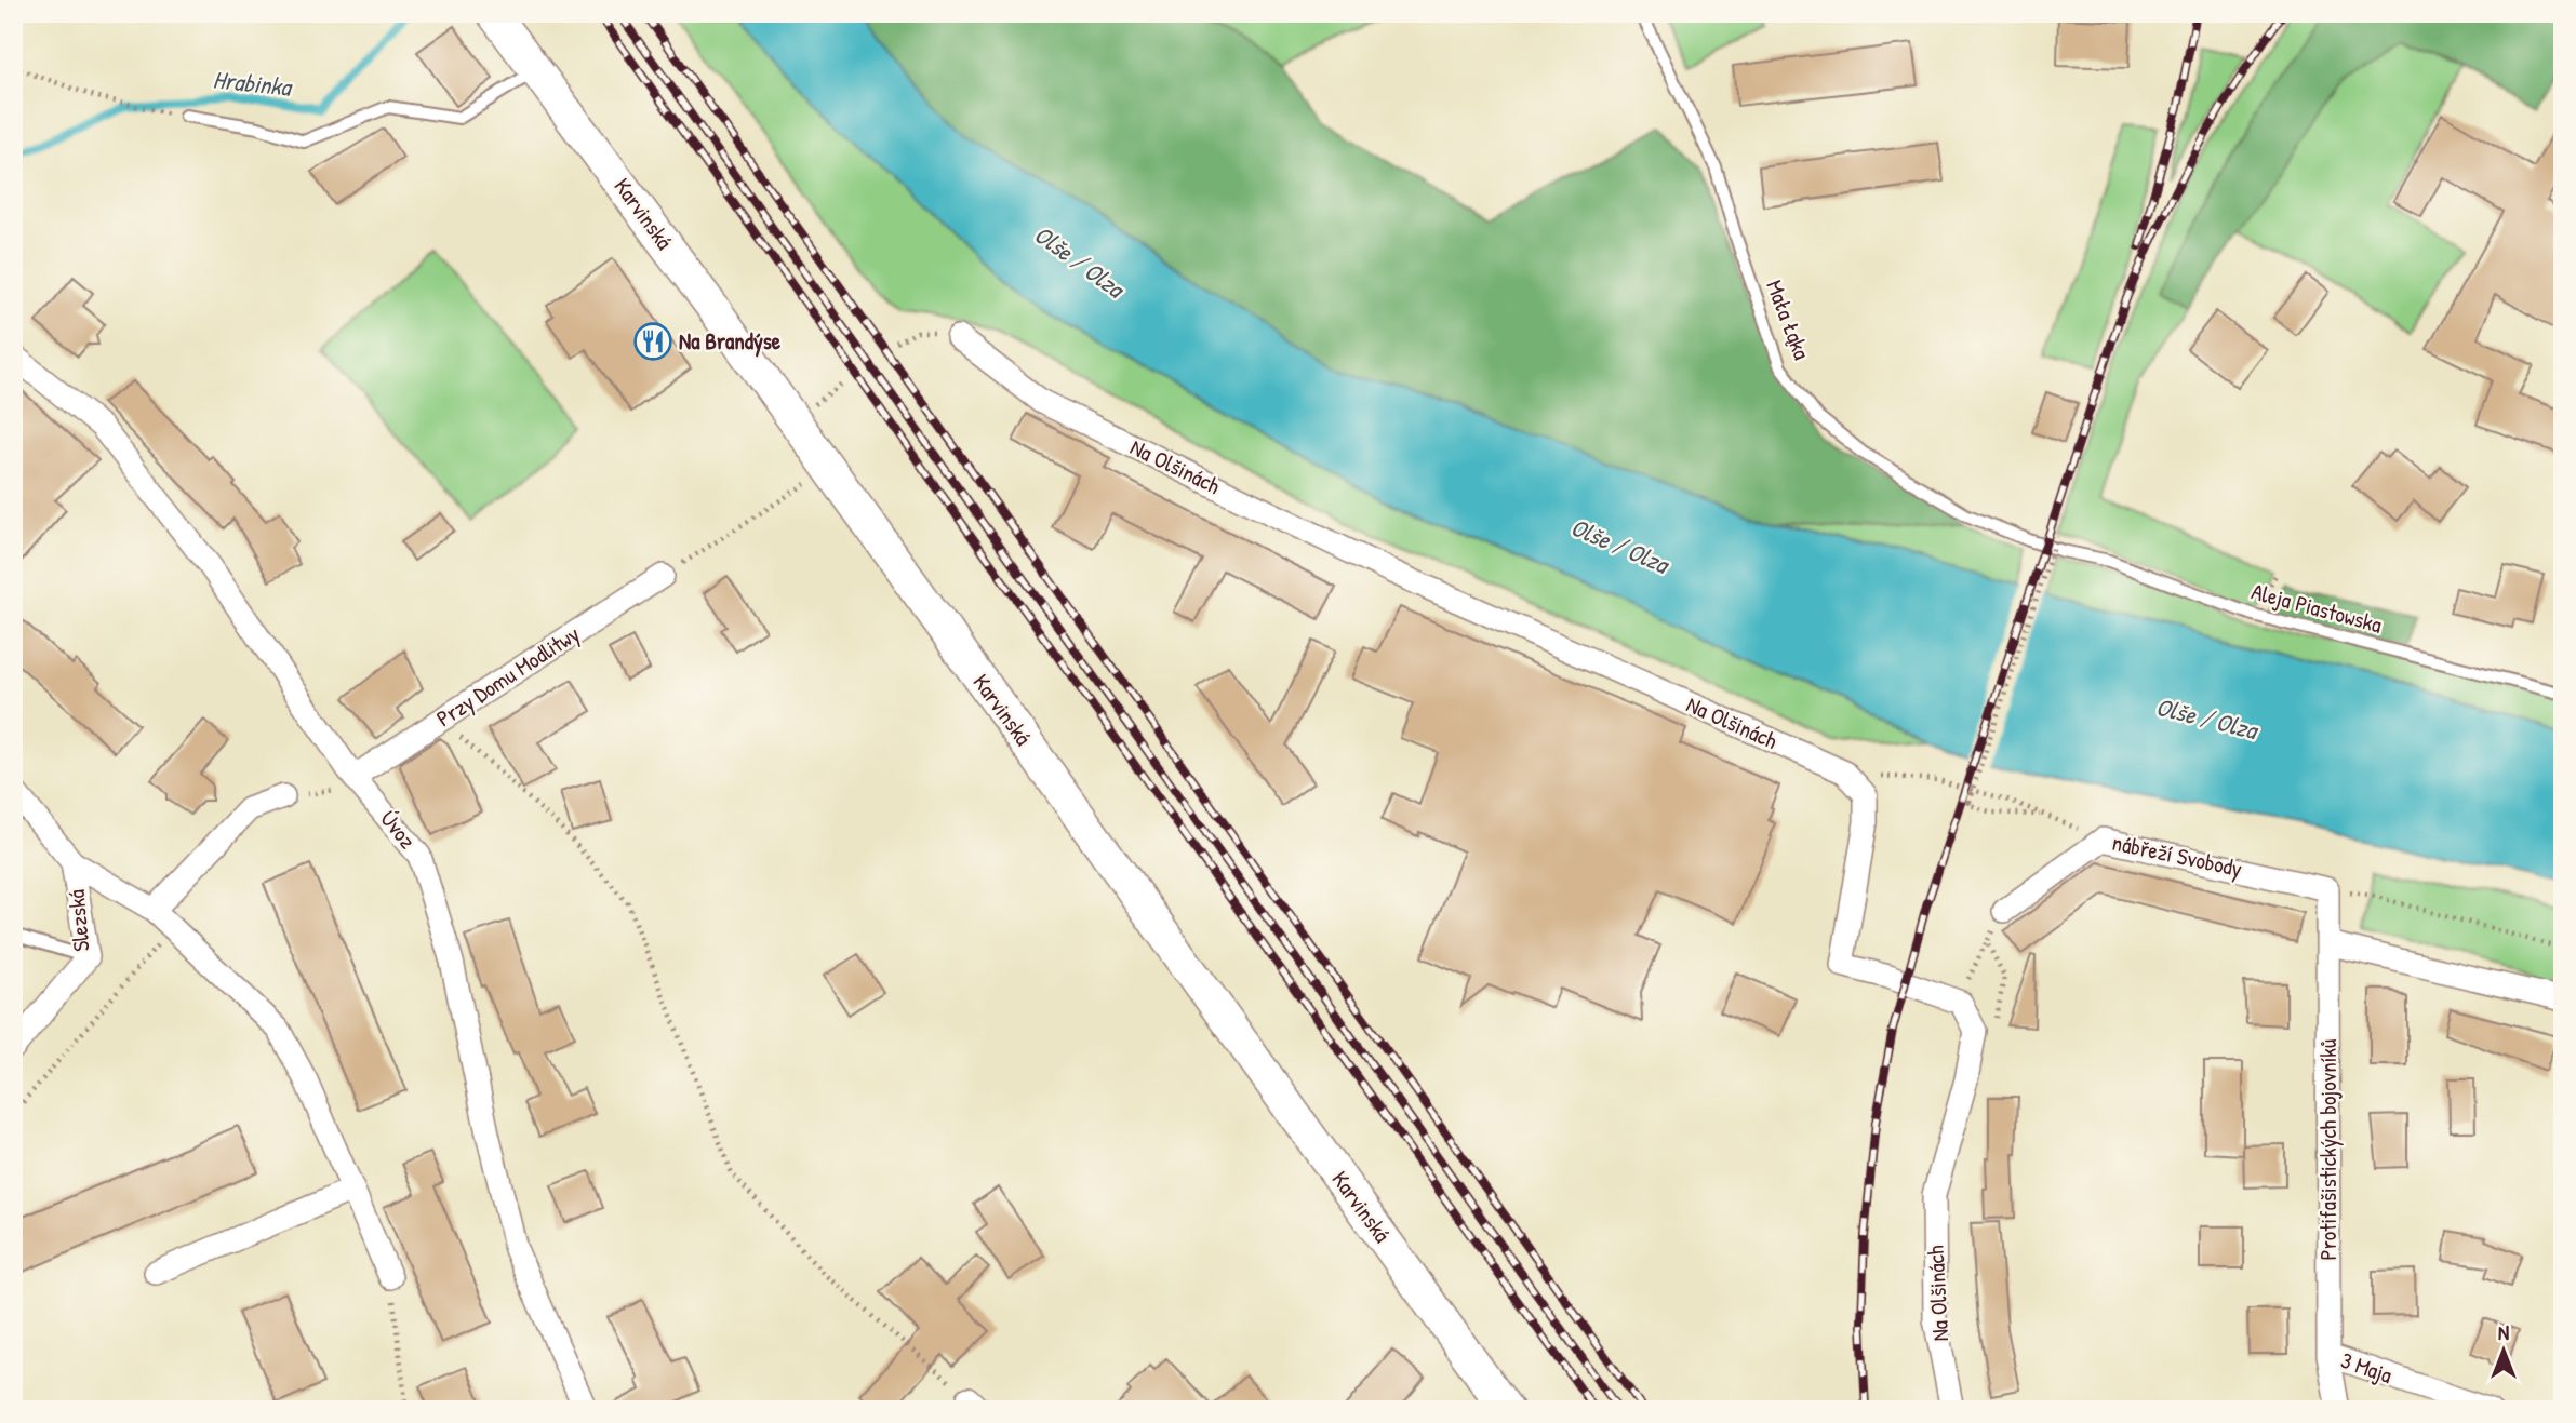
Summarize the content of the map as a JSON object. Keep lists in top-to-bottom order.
{
  "streets": {
    "main road": ["Karvinská"],
    "street": [
      "Na Olšinách",
      "Przy Domu Modlitwy",
      "Úvoz",
      "nábřeží Svobody",
      "Slezská",
      "Protifašistických bojovníků",
      "3 Maja"
    ],
    "lane": ["Mała Łąka", "Aleja Piastowska"]
  },
  "crossings": [
    ["Mała Łąka", "Aleja Piastowska"],
    ["Przy Domu Modlitwy", "Úvoz"],
    ["nábřeží Svobody", "Protifašistických bojovníků"],
    ["Protifašistických bojovníků", "3 Maja"]
  ],
  "water": ["Hrabinka", "Olše / Olza"],
  "places": {
    "restaurant": ["Na Brandýse"]
  },
  "north": "top"
}
